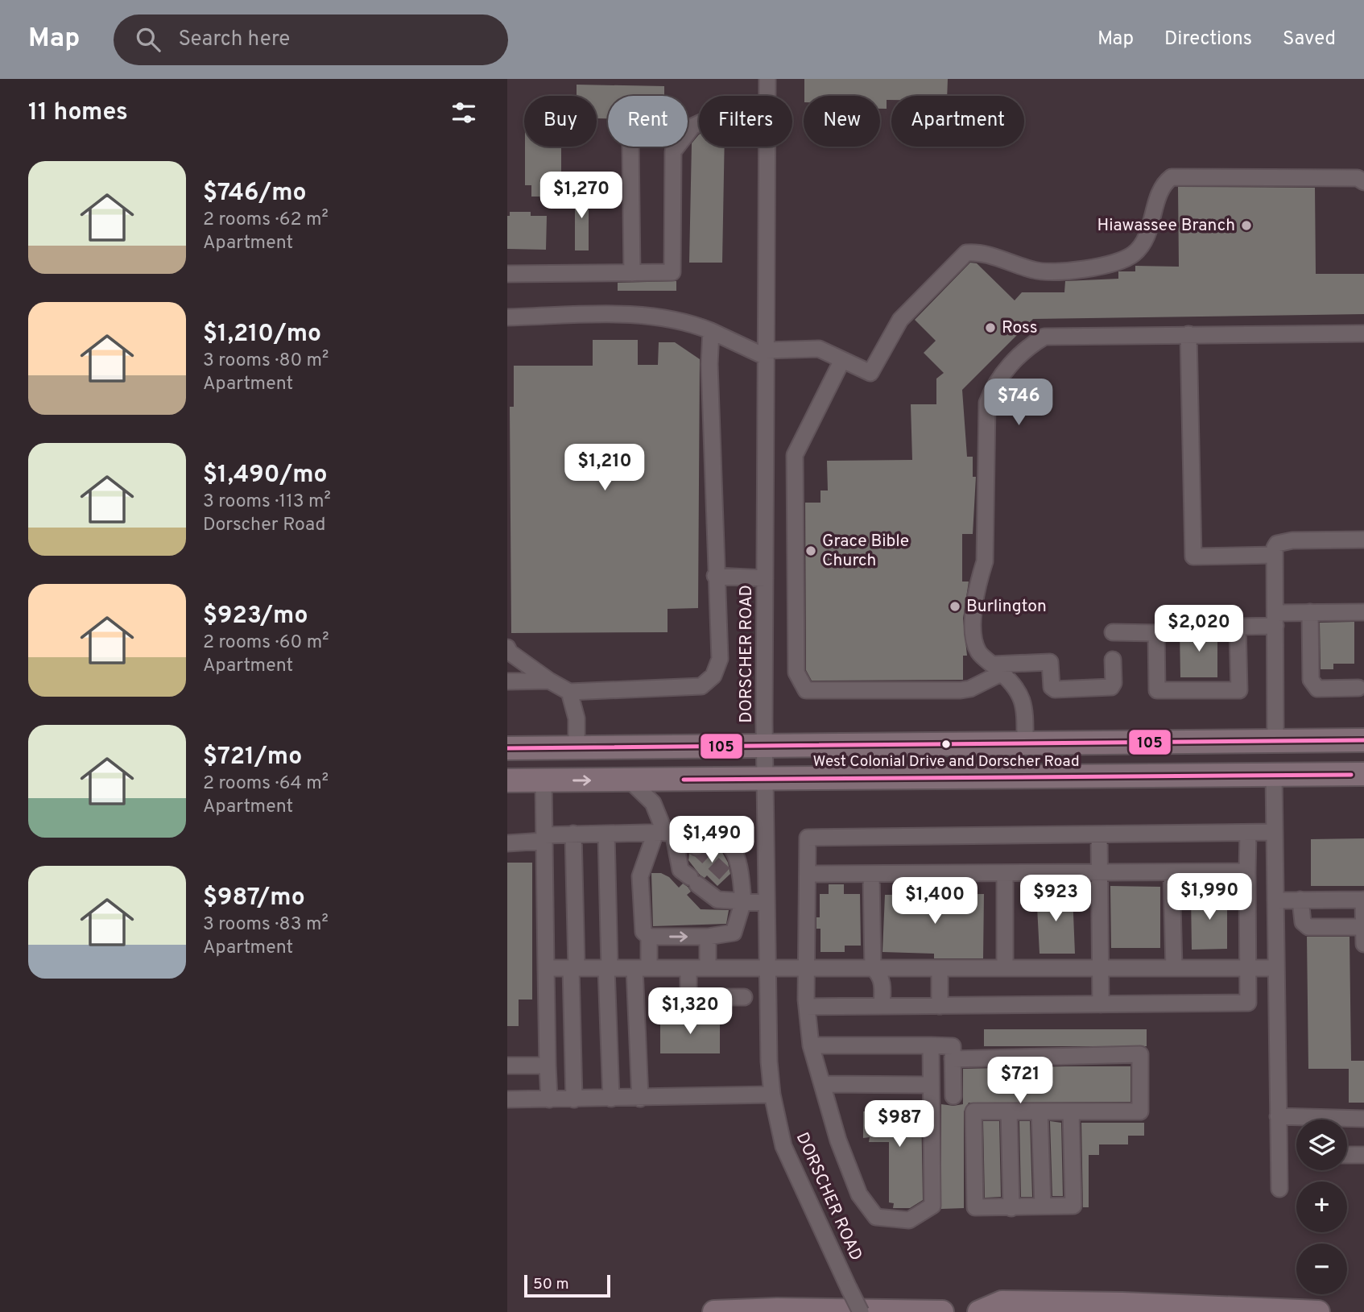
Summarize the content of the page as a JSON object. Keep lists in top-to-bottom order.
{
  "streets": {
    "street": ["DORSCHER ROAD"]
  },
  "places": [
    "Hiawassee Branch",
    "Ross",
    "Grace Bible Church",
    "Burlington",
    "West Colonial Drive and Dorscher Road"
  ],
  "lines": ["transit line 105"],
  "scale_bar": "50 m",
  "page": {
    "header": "Map",
    "search": "Search here",
    "nav": ["Map", "Directions", "Saved"],
    "heading": "11 homes",
    "chip": [
      "Buy",
      "Rent",
      "Filters",
      "New",
      "Apartment"
    ],
    "list": [
      {
        "name": "$746/mo",
        "note": "2 rooms · 62 m² · Apartment"
      },
      {
        "name": "$1,210/mo",
        "note": "3 rooms · 80 m² · Apartment"
      },
      {
        "name": "$1,490/mo",
        "note": "3 rooms · 113 m² · Dorscher Road"
      },
      {
        "name": "$923/mo",
        "note": "2 rooms · 60 m² · Apartment"
      },
      {
        "name": "$721/mo",
        "note": "2 rooms · 64 m² · Apartment"
      },
      {
        "name": "$987/mo",
        "note": "3 rooms · 83 m² · Apartment"
      }
    ],
    "price": [
      "$1,270",
      "$746",
      "$1,210",
      "$2,020",
      "$1,490",
      "$1,990",
      "$923",
      "$1,400",
      "$1,320",
      "$721",
      "$987"
    ],
    "map_buttons": ["+", "−"],
    "scale": "50 m"
  }
}
